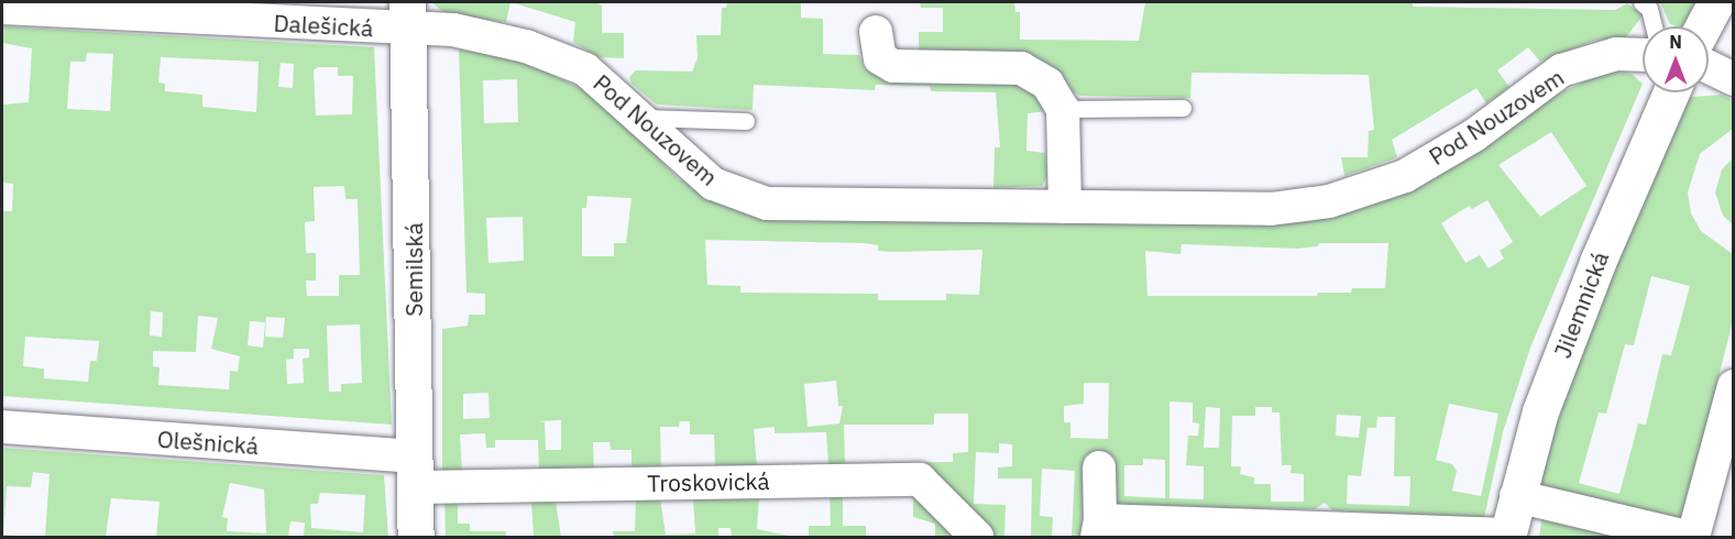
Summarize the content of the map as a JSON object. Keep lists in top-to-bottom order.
{
  "streets": {
    "street": [
      "Dalešická",
      "Pod Nouzovem",
      "Semilská",
      "Jilemnická",
      "Olešnická",
      "Troskovická"
    ]
  },
  "crossings": [
    ["Dalešická", "Pod Nouzovem"],
    ["Dalešická", "Semilská"],
    ["Pod Nouzovem", "Semilská"],
    ["Semilská", "Olešnická"],
    ["Semilská", "Troskovická"],
    ["Olešnická", "Troskovická"]
  ],
  "north": "top"
}
